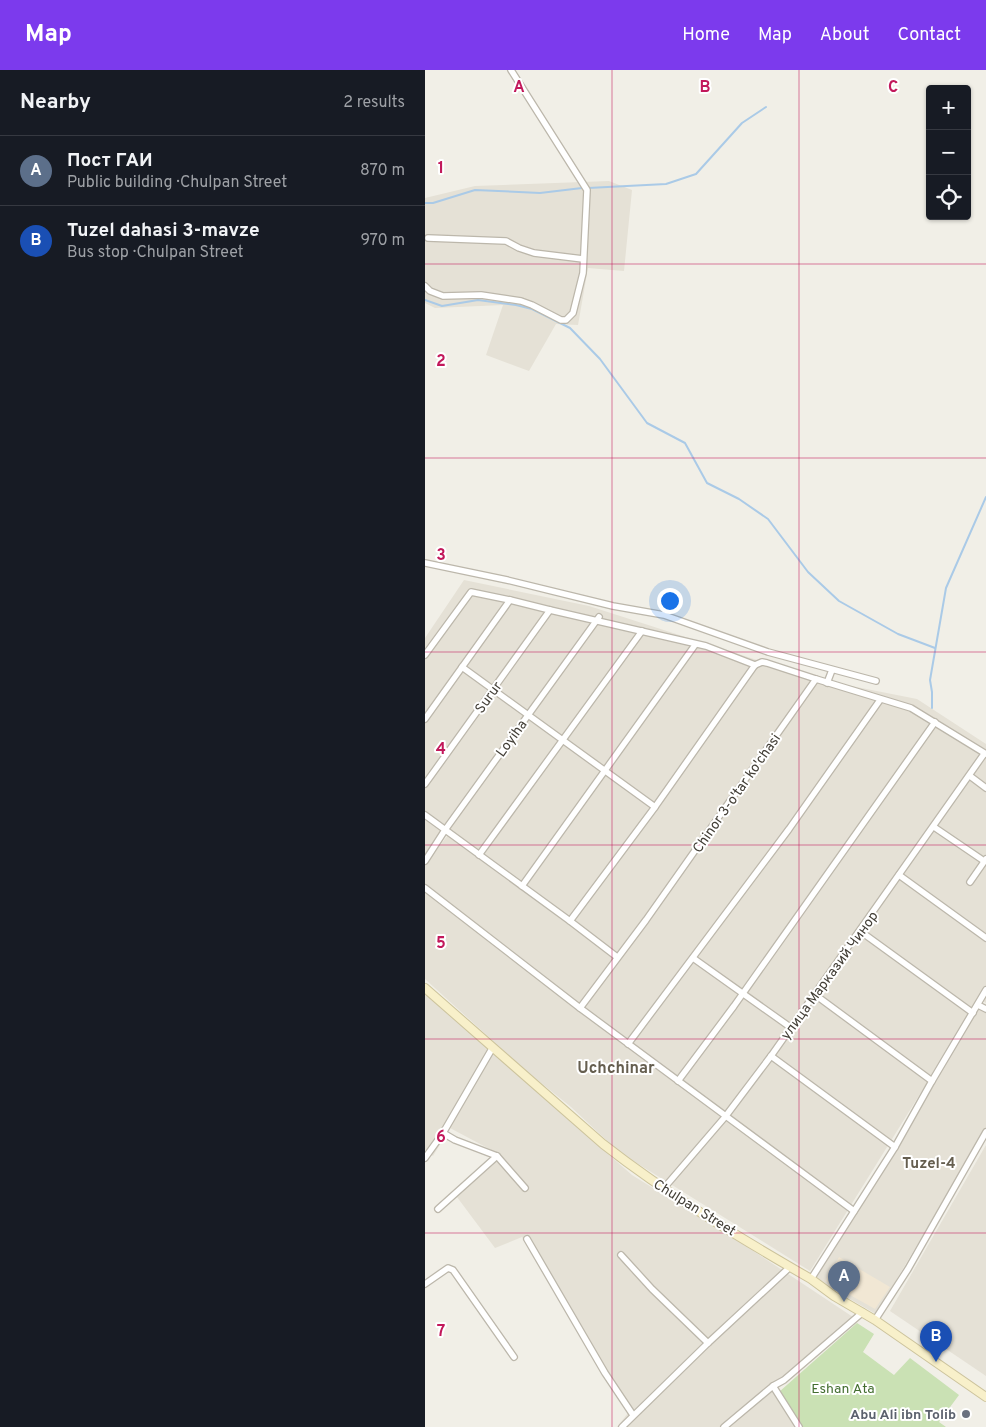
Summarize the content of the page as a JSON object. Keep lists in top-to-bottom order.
{
  "streets": {
    "main road": ["Chulpan Street"],
    "street": [
      "Surur",
      "Loyiha",
      "Chinor 3-o'tar ko'chasi",
      "улица Марказий Чинор"
    ]
  },
  "crossings": [
    ["улица Марказий Чинор", "Chulpan Street"]
  ],
  "districts": ["Uchchinar", "Tuzel-4"],
  "parks": ["Eshan Аta"],
  "places": ["Abu Ali ibn Tolib"],
  "page": {
    "header": "Map",
    "nav": [
      "Home",
      "Map",
      "About",
      "Contact"
    ],
    "heading": ["Nearby", "2 results"],
    "map_buttons": ["+", "−"],
    "list": [
      {
        "mark": "A",
        "name": "Пост ГАИ",
        "note": "Public building · Chulpan Street",
        "value": "870 m"
      },
      {
        "mark": "B",
        "name": "Tuzel dahasi 3-mavze",
        "note": "Bus stop · Chulpan Street",
        "value": "970 m"
      }
    ],
    "pins": ["A", "B"]
  },
  "grid": {
    "columns": ["A", "B", "C"],
    "rows": [
      "1",
      "2",
      "3",
      "4",
      "5",
      "6",
      "7"
    ]
  }
}
